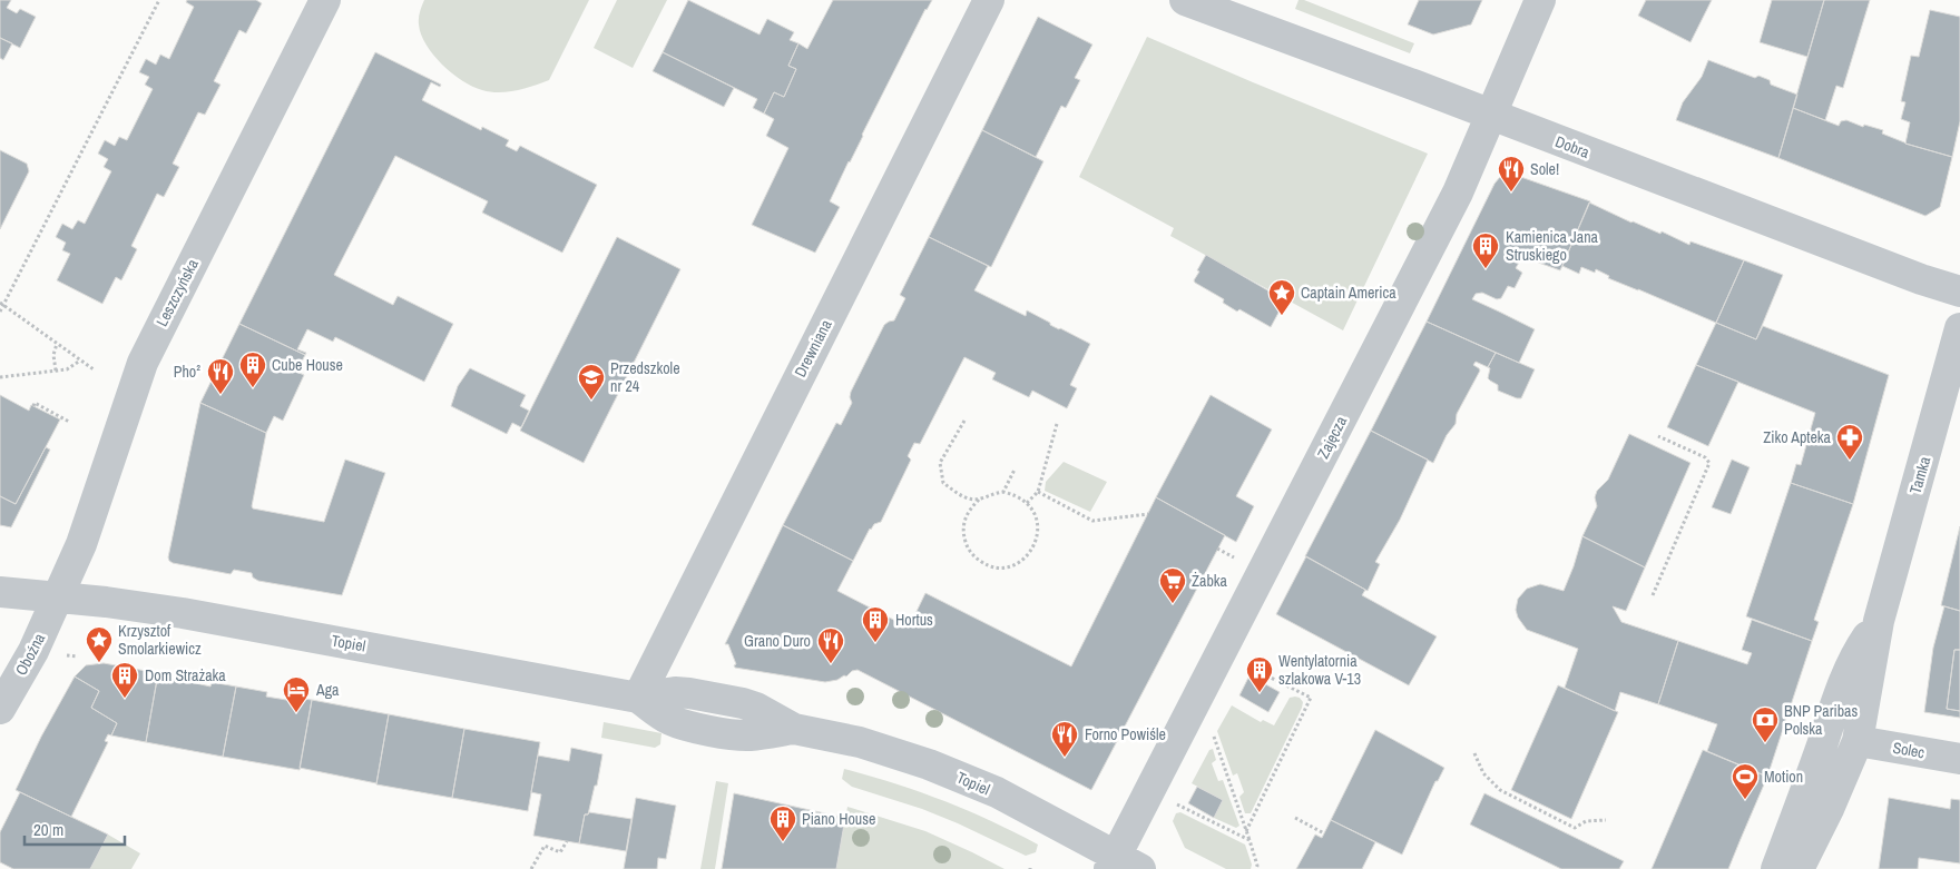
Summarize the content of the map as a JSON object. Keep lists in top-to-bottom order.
{
  "streets": {
    "street": [
      "Dobra",
      "Leszczyńska",
      "Drewniana",
      "Zajęcza",
      "Tamka",
      "Topiel",
      "Oboźna",
      "Solec"
    ]
  },
  "crossings": [
    ["Dobra", "Zajęcza"],
    ["Leszczyńska", "Topiel"],
    ["Leszczyńska", "Oboźna"],
    ["Drewniana", "Topiel"],
    ["Zajęcza", "Topiel"],
    ["Tamka", "Solec"],
    ["Topiel", "Oboźna"]
  ],
  "places": {
    "restaurant": [
      "Sole!",
      "Pho²",
      "Grano Duro",
      "Forno Powiśle"
    ],
    "building": [
      "Kamienica Jana Struskiego",
      "Cube House",
      "Hortus",
      "Wentylatornia szlakowa V-13",
      "Dom Strażaka",
      "Piano House"
    ],
    "place": ["Captain America", "Krzysztof Smolarkiewicz"],
    "school or university": ["Przedszkole nr 24"],
    "pharmacy": ["Ziko Apteka"],
    "supermarket": ["Żabka"],
    "hotel": ["Aga"],
    "bank": ["BNP Paribas Polska"],
    "sports": ["Motion"]
  },
  "scale_bar": "20 m"
}
